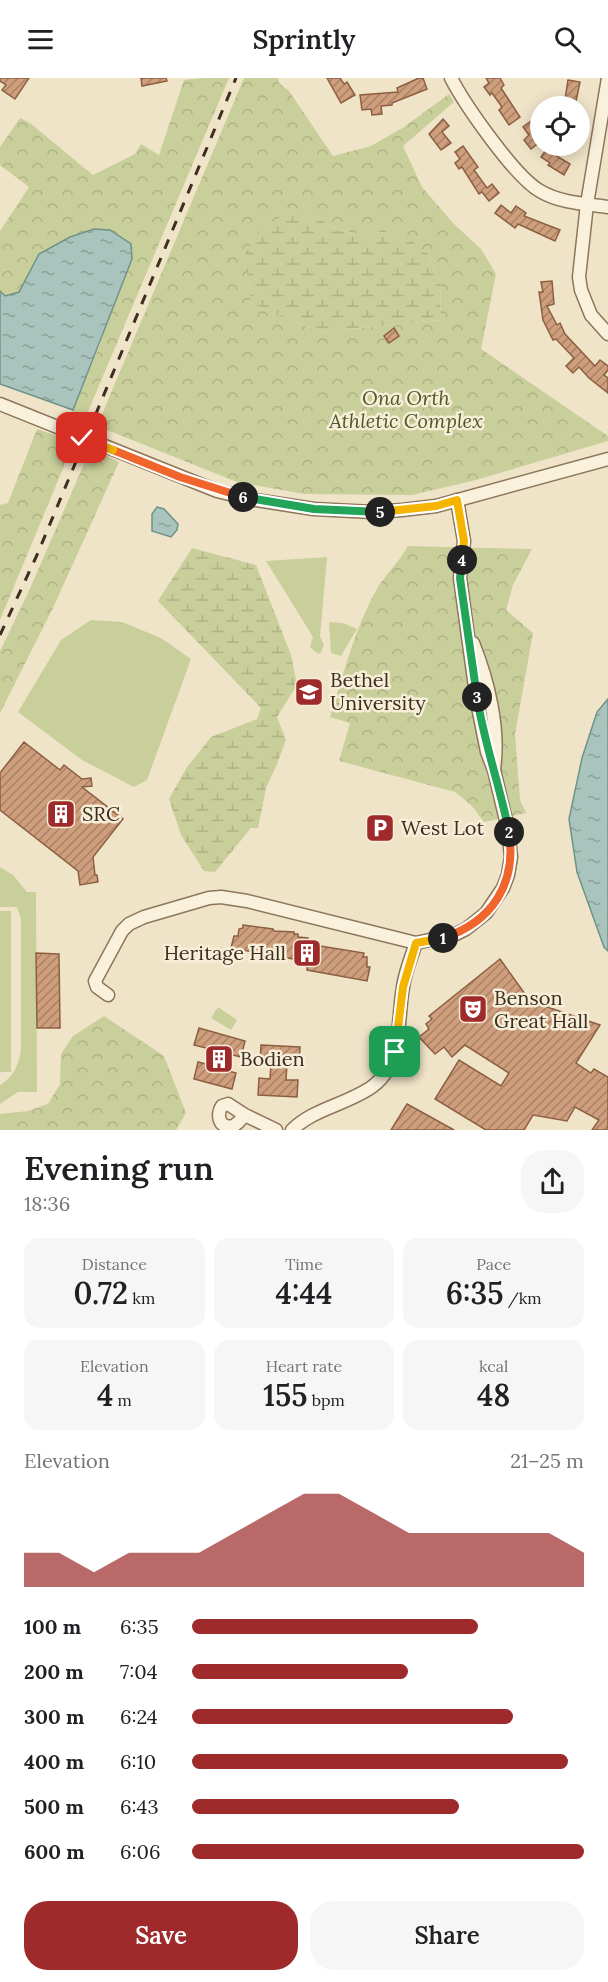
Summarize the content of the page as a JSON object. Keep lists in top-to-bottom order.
{
  "parks": ["Ona Orth Athletic Complex"],
  "places": {
    "school or university": ["Bethel University"],
    "building": ["SRC", "Heritage Hall", "Bodien"],
    "parking": ["West Lot"],
    "theatre": ["Benson Great Hall"]
  },
  "page": {
    "header": "Sprintly",
    "pins": [
      "6",
      "5",
      "4",
      "3",
      "2",
      "1"
    ],
    "heading": ["Evening run", "18:36"],
    "stats": [
      ["Distance", "0.72 km"],
      ["Time", "4:44"],
      ["Pace", "6:35 /km"],
      ["Elevation", "4 m"],
      ["Heart rate", "155 bpm"],
      ["kcal", "48"]
    ],
    "chart": ["Elevation", "21–25 m"],
    "list": [
      {
        "name": "100 m",
        "note": "6:35"
      },
      {
        "name": "200 m",
        "note": "7:04"
      },
      {
        "name": "300 m",
        "note": "6:24"
      },
      {
        "name": "400 m",
        "note": "6:10"
      },
      {
        "name": "500 m",
        "note": "6:43"
      },
      {
        "name": "600 m",
        "note": "6:06"
      }
    ],
    "buttons": ["Save", "Share"]
  }
}
